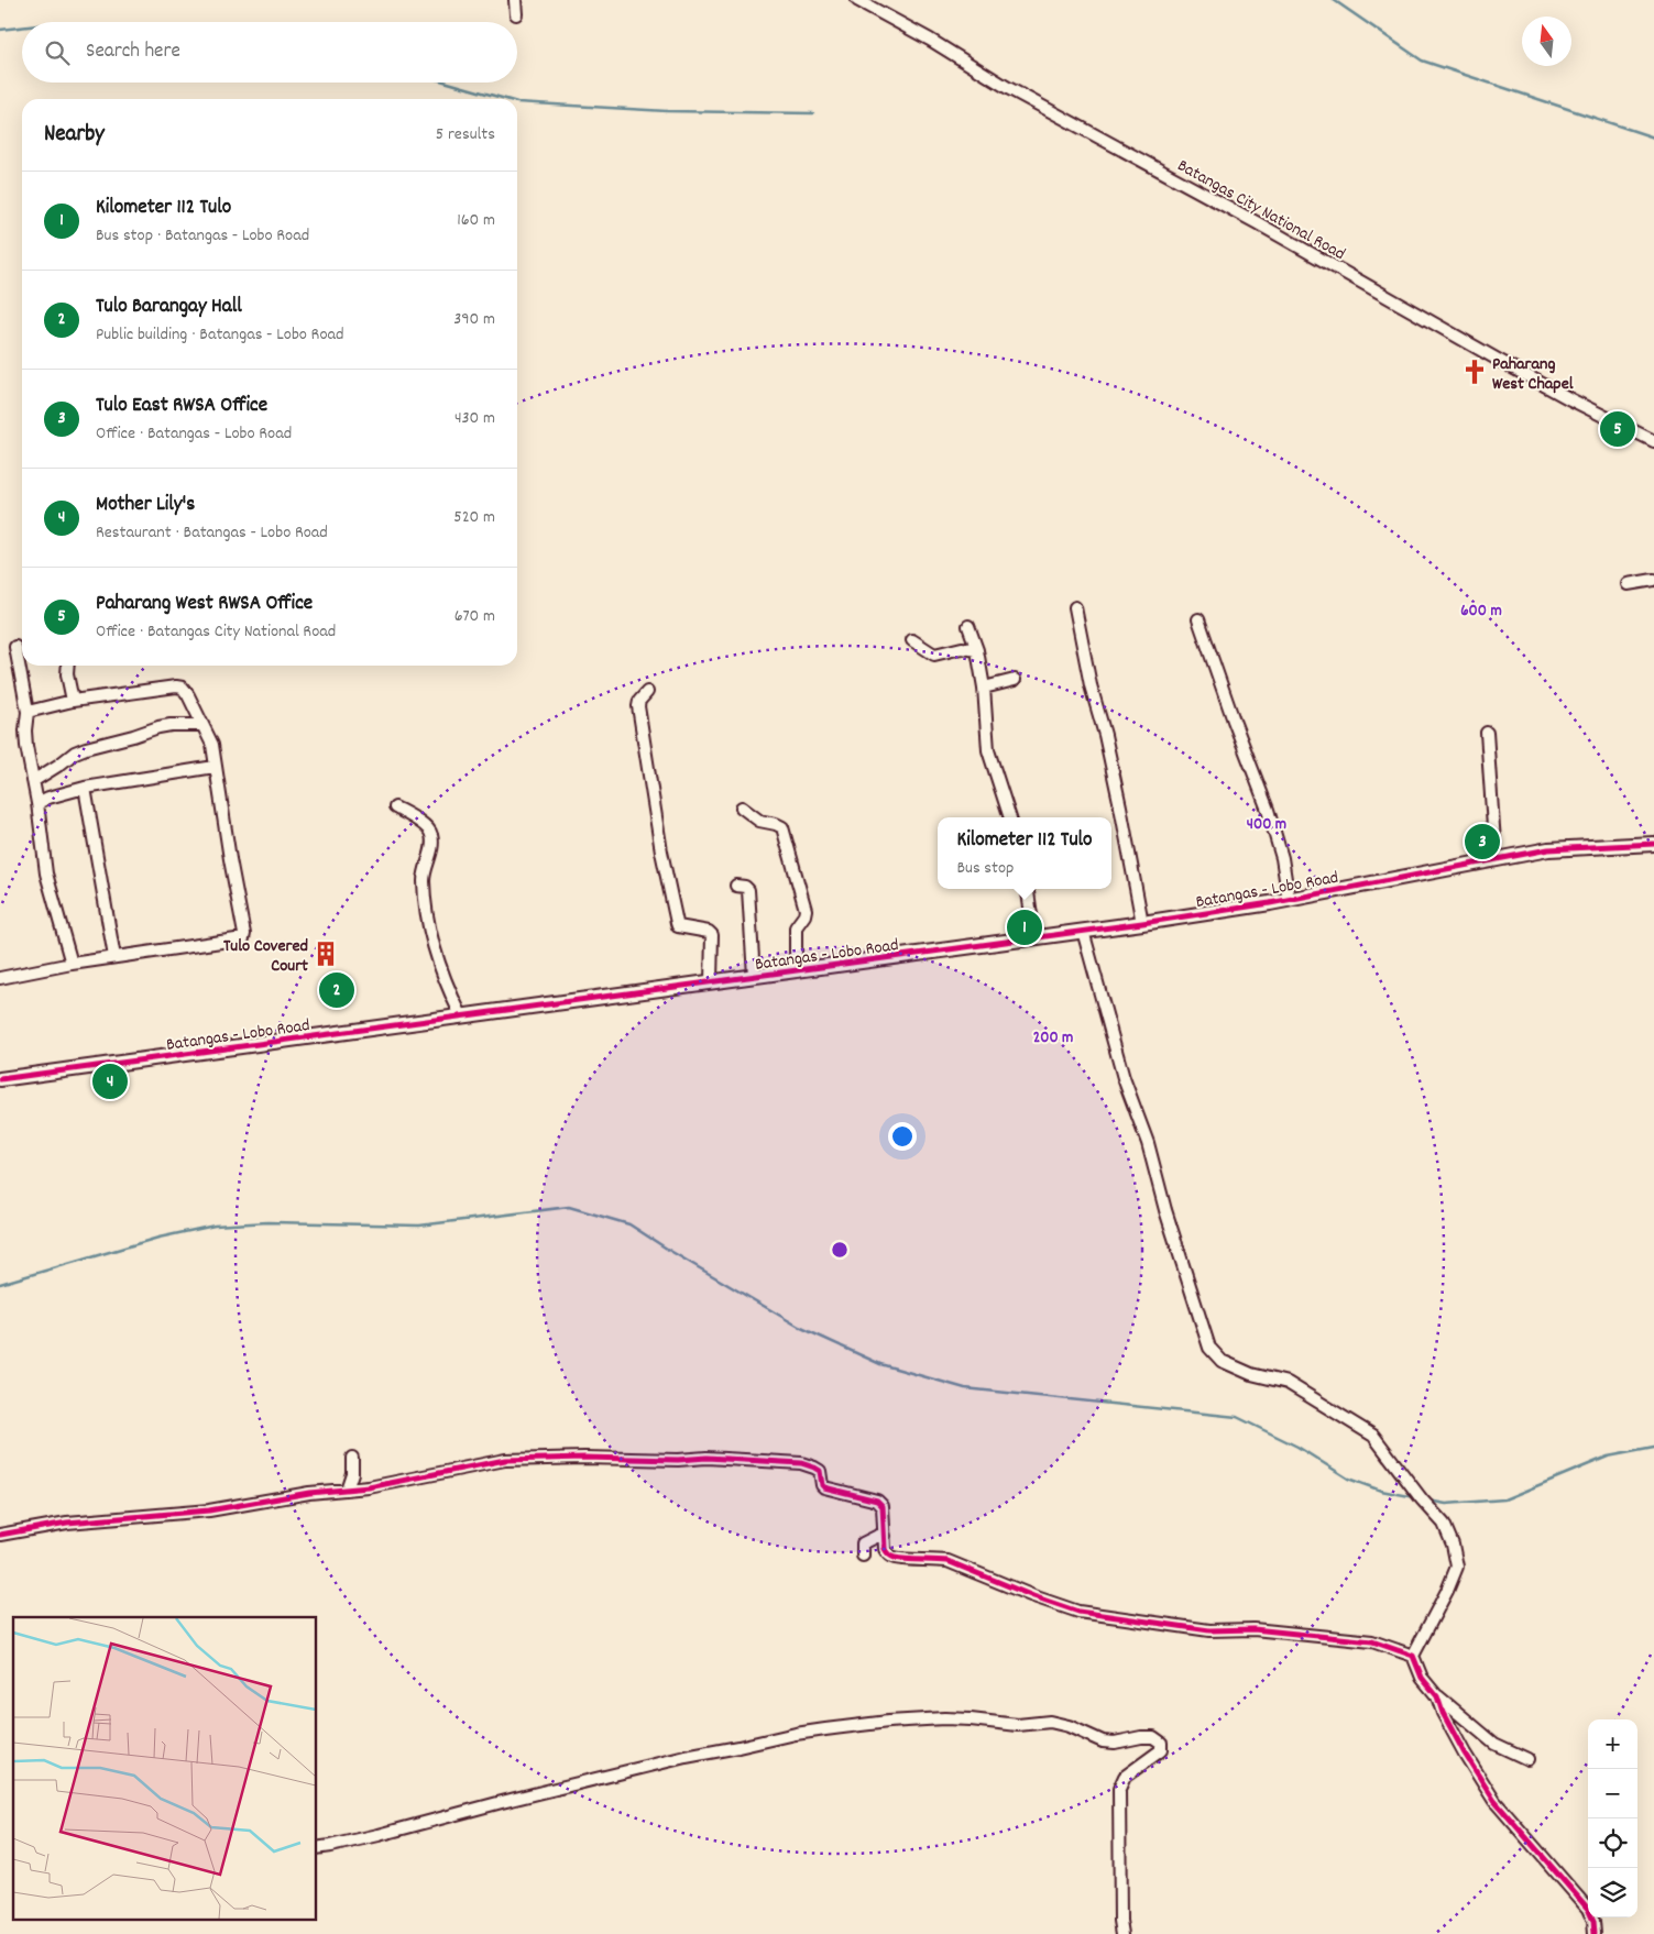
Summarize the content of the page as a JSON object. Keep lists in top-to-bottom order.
{
  "streets": {
    "main road": ["Batangas - Lobo Road"],
    "street": ["Batangas City National Road"]
  },
  "places": {
    "church": ["Paharang West Chapel"],
    "building": ["Tulo Covered Court"]
  },
  "north": "top",
  "page": {
    "search": "Search here",
    "heading": ["Nearby", "5 results"],
    "list": [
      {
        "mark": "1",
        "name": "Kilometer 112 Tulo",
        "note": "Bus stop · Batangas - Lobo Road",
        "value": "160 m"
      },
      {
        "mark": "2",
        "name": "Tulo Barangay Hall",
        "note": "Public building · Batangas - Lobo Road",
        "value": "390 m"
      },
      {
        "mark": "3",
        "name": "Tulo East RWSA Office",
        "note": "Office · Batangas - Lobo Road",
        "value": "430 m"
      },
      {
        "mark": "4",
        "name": "Mother Lily's",
        "note": "Restaurant · Batangas - Lobo Road",
        "value": "520 m"
      },
      {
        "mark": "5",
        "name": "Paharang West RWSA Office",
        "note": "Office · Batangas City National Road",
        "value": "670 m"
      }
    ],
    "pins": [
      "5",
      "3",
      "1",
      "2",
      "4"
    ],
    "popup": ["Kilometer 112 Tulo", "Bus stop"],
    "map_buttons": ["+", "−"]
  },
  "rings": ["600 m", "400 m", "200 m"]
}
